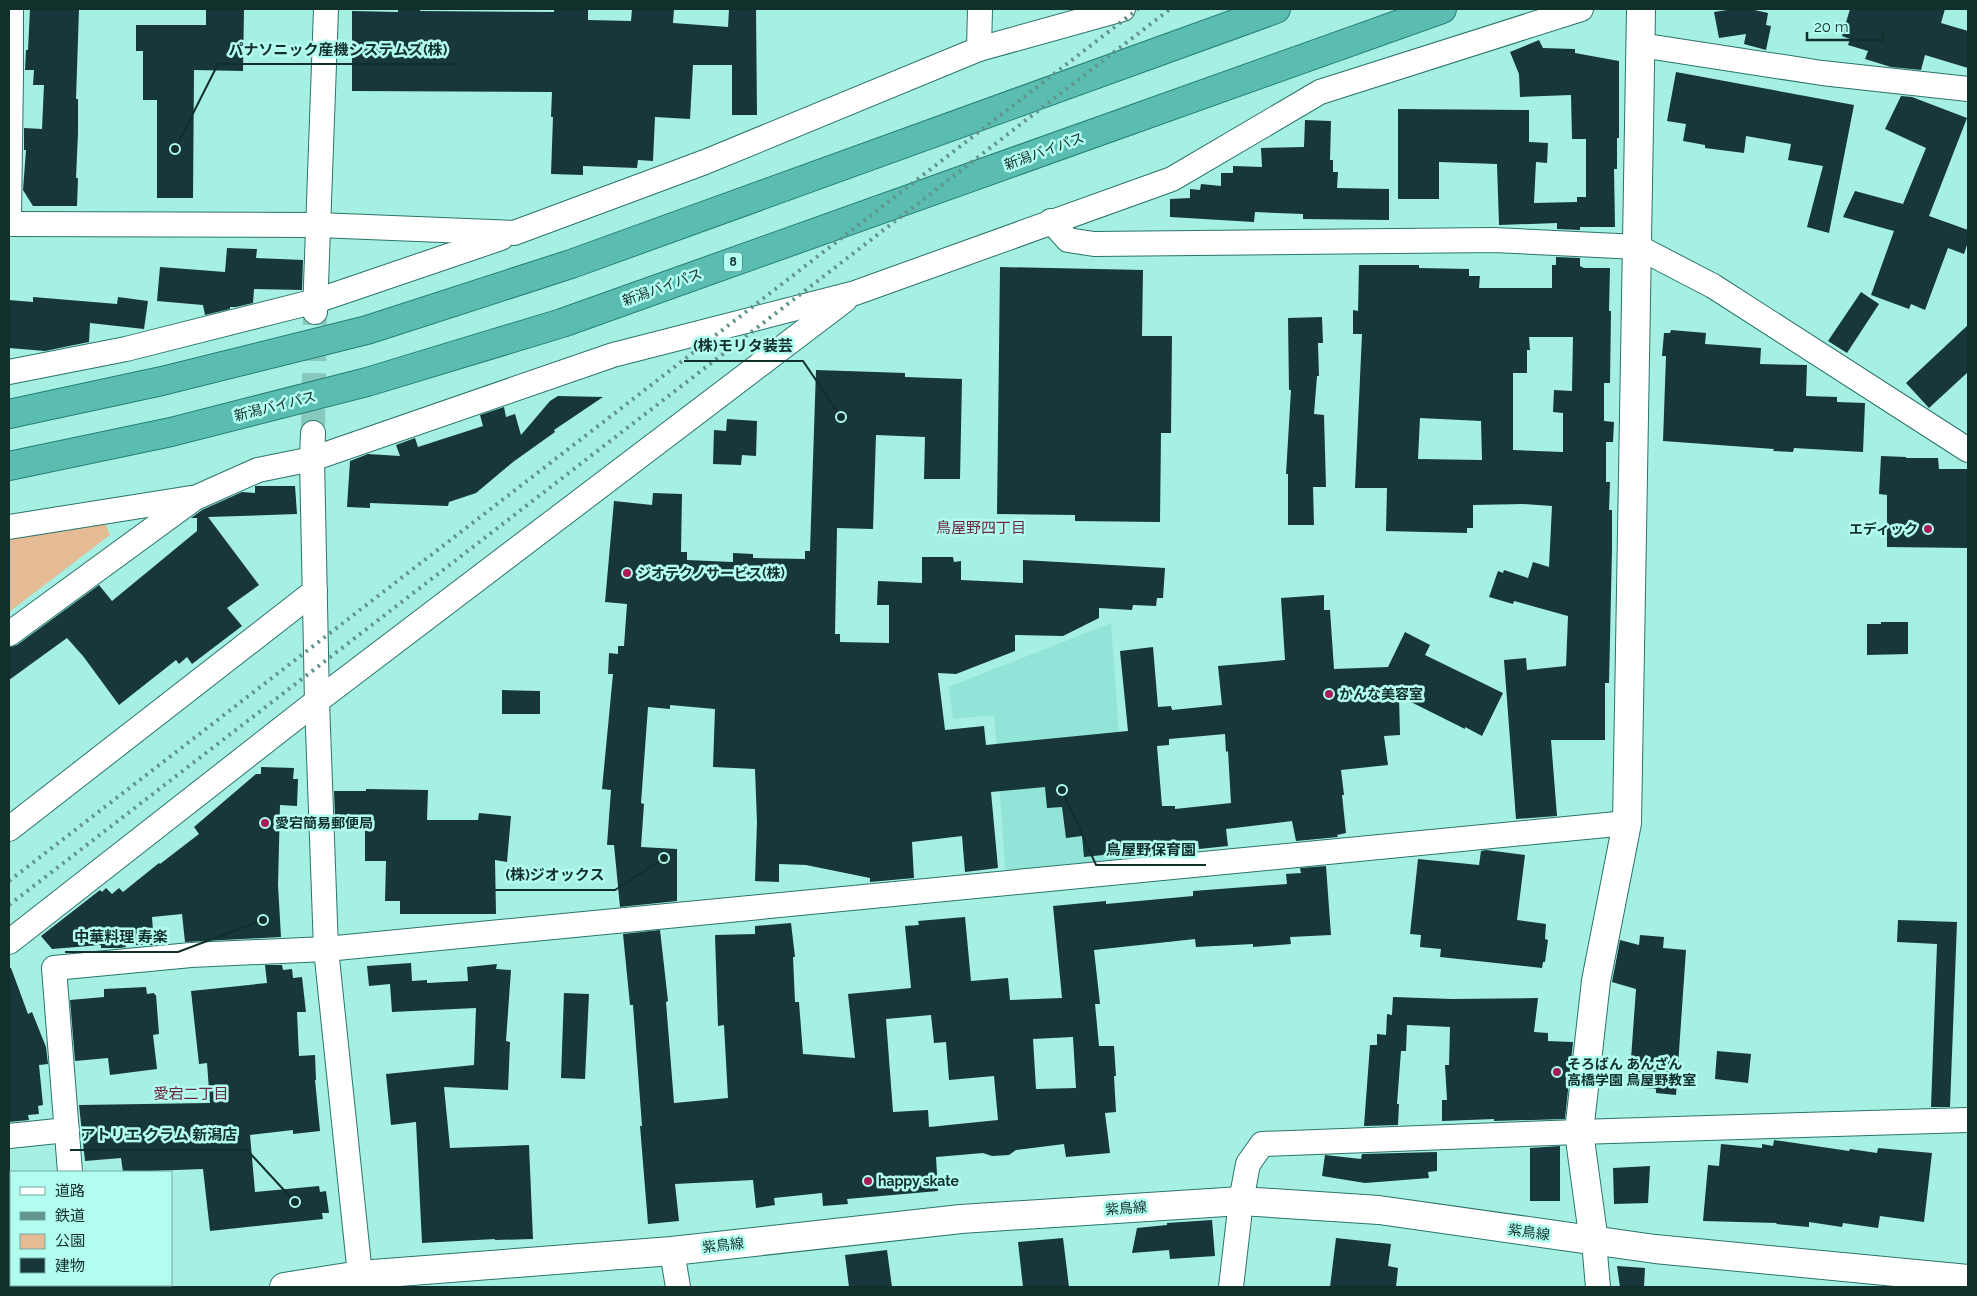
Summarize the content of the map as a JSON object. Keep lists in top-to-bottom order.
{
  "streets": {
    "highway": ["新潟バイパス", "8"],
    "street": ["紫鳥線"]
  },
  "districts": ["鳥屋野四丁目", "愛宕二丁目"],
  "places": [
    "パナソニック産機システムズ(株)",
    "(株)モリタ装芸",
    "エディック",
    "ジオテクノサービス(株)",
    "かんな美容室",
    "鳥屋野保育園",
    "愛宕簡易郵便局",
    "(株)ジオックス",
    "中華料理 寿楽",
    "そろばん あんざん 高橋学園 鳥屋野教室",
    "happy skate",
    "アトリエ クラム 新潟店"
  ],
  "legend": [
    "道路",
    "鉄道",
    "公園",
    "建物"
  ],
  "scale_bar": "20 m"
}
